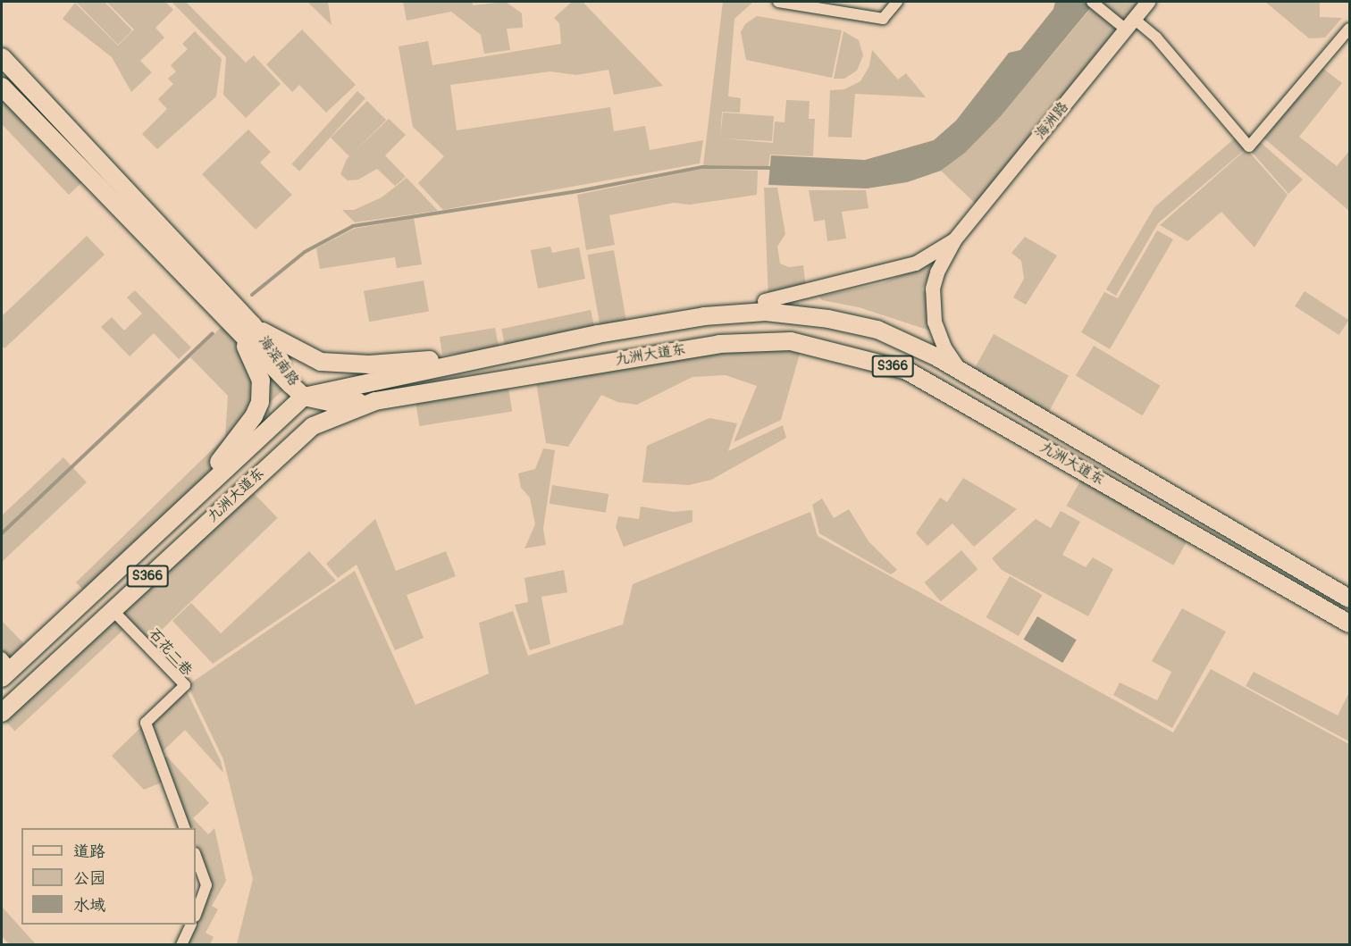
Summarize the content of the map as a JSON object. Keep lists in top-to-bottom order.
{
  "streets": {
    "main road": ["九洲大道东", "海滨南路", "S366"],
    "street": ["海洲路", "石花二巷"]
  },
  "crossings": [
    ["九洲大道东", "海滨南路"],
    ["九洲大道东", "石花二巷"]
  ],
  "legend": ["道路", "公园", "水域"]
}
